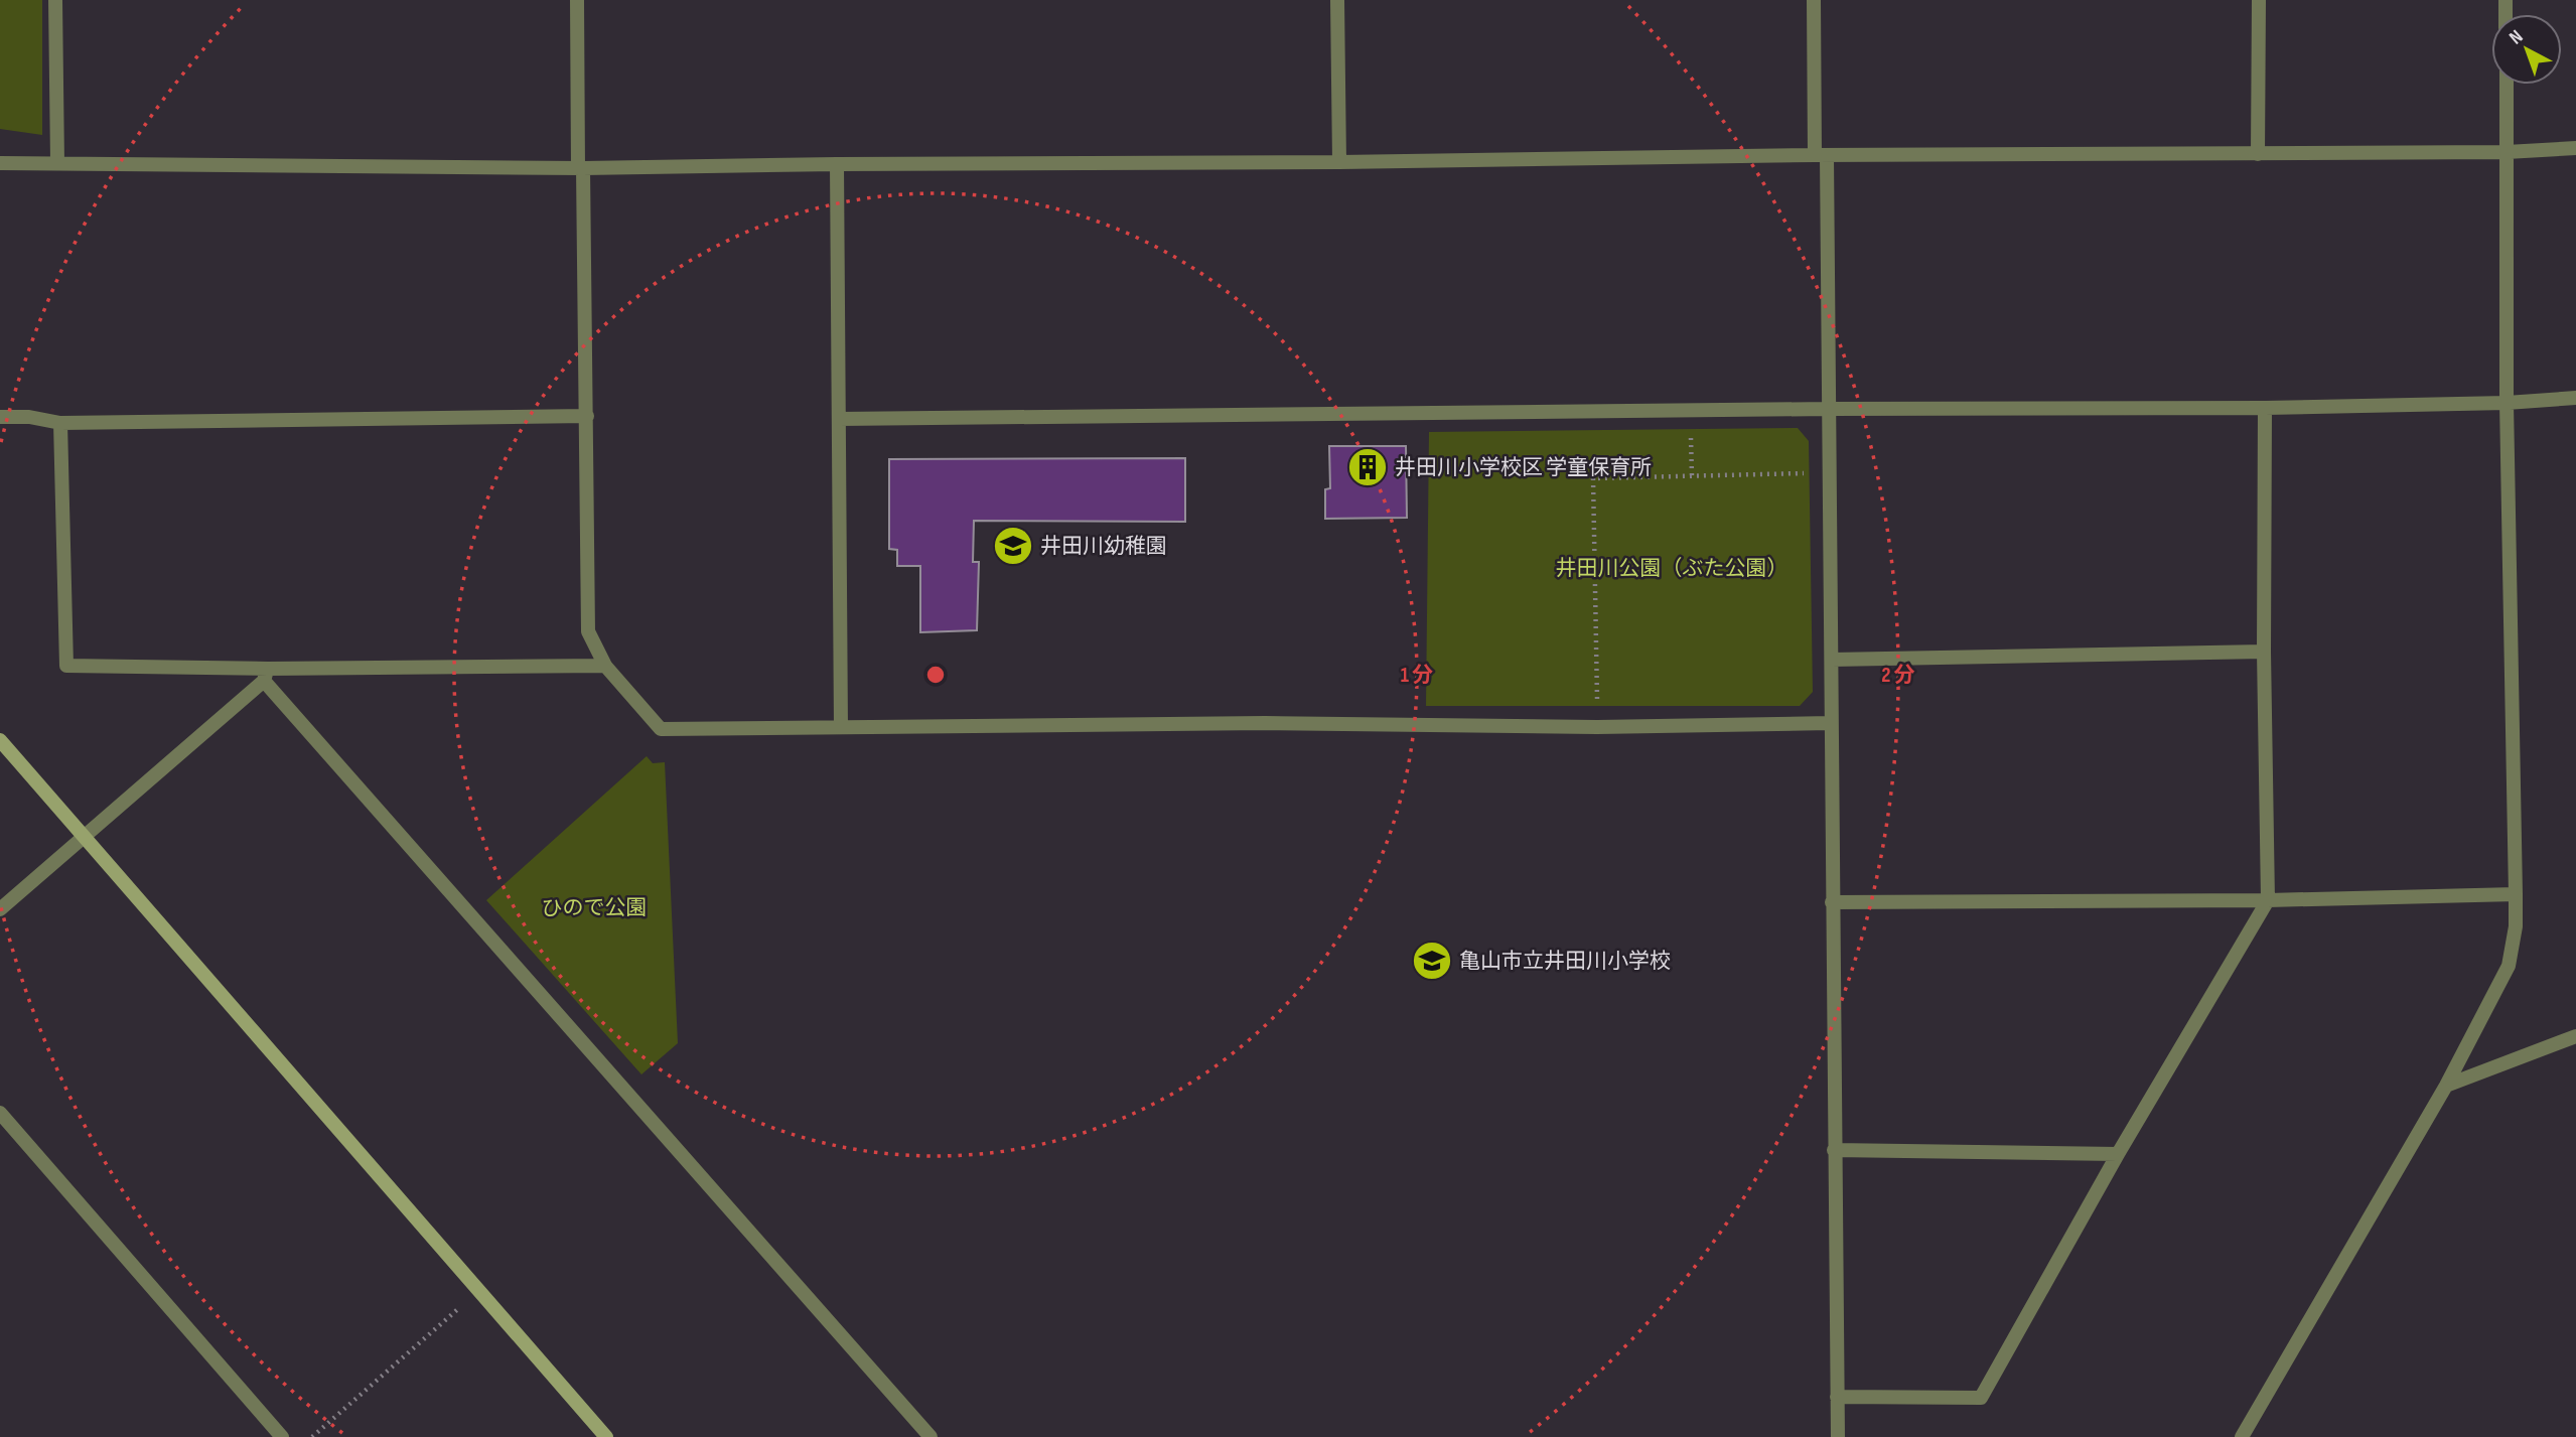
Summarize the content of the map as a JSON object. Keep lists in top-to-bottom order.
{
  "parks": ["井田川公園（ぶた公園）", "ひので公園"],
  "places": {
    "building": ["井田川小学校区 学童保育所"],
    "school or university": ["井田川幼稚園", "亀山市立井田川小学校"]
  },
  "north": "top left",
  "rings": ["1 分", "2 分"]
}
